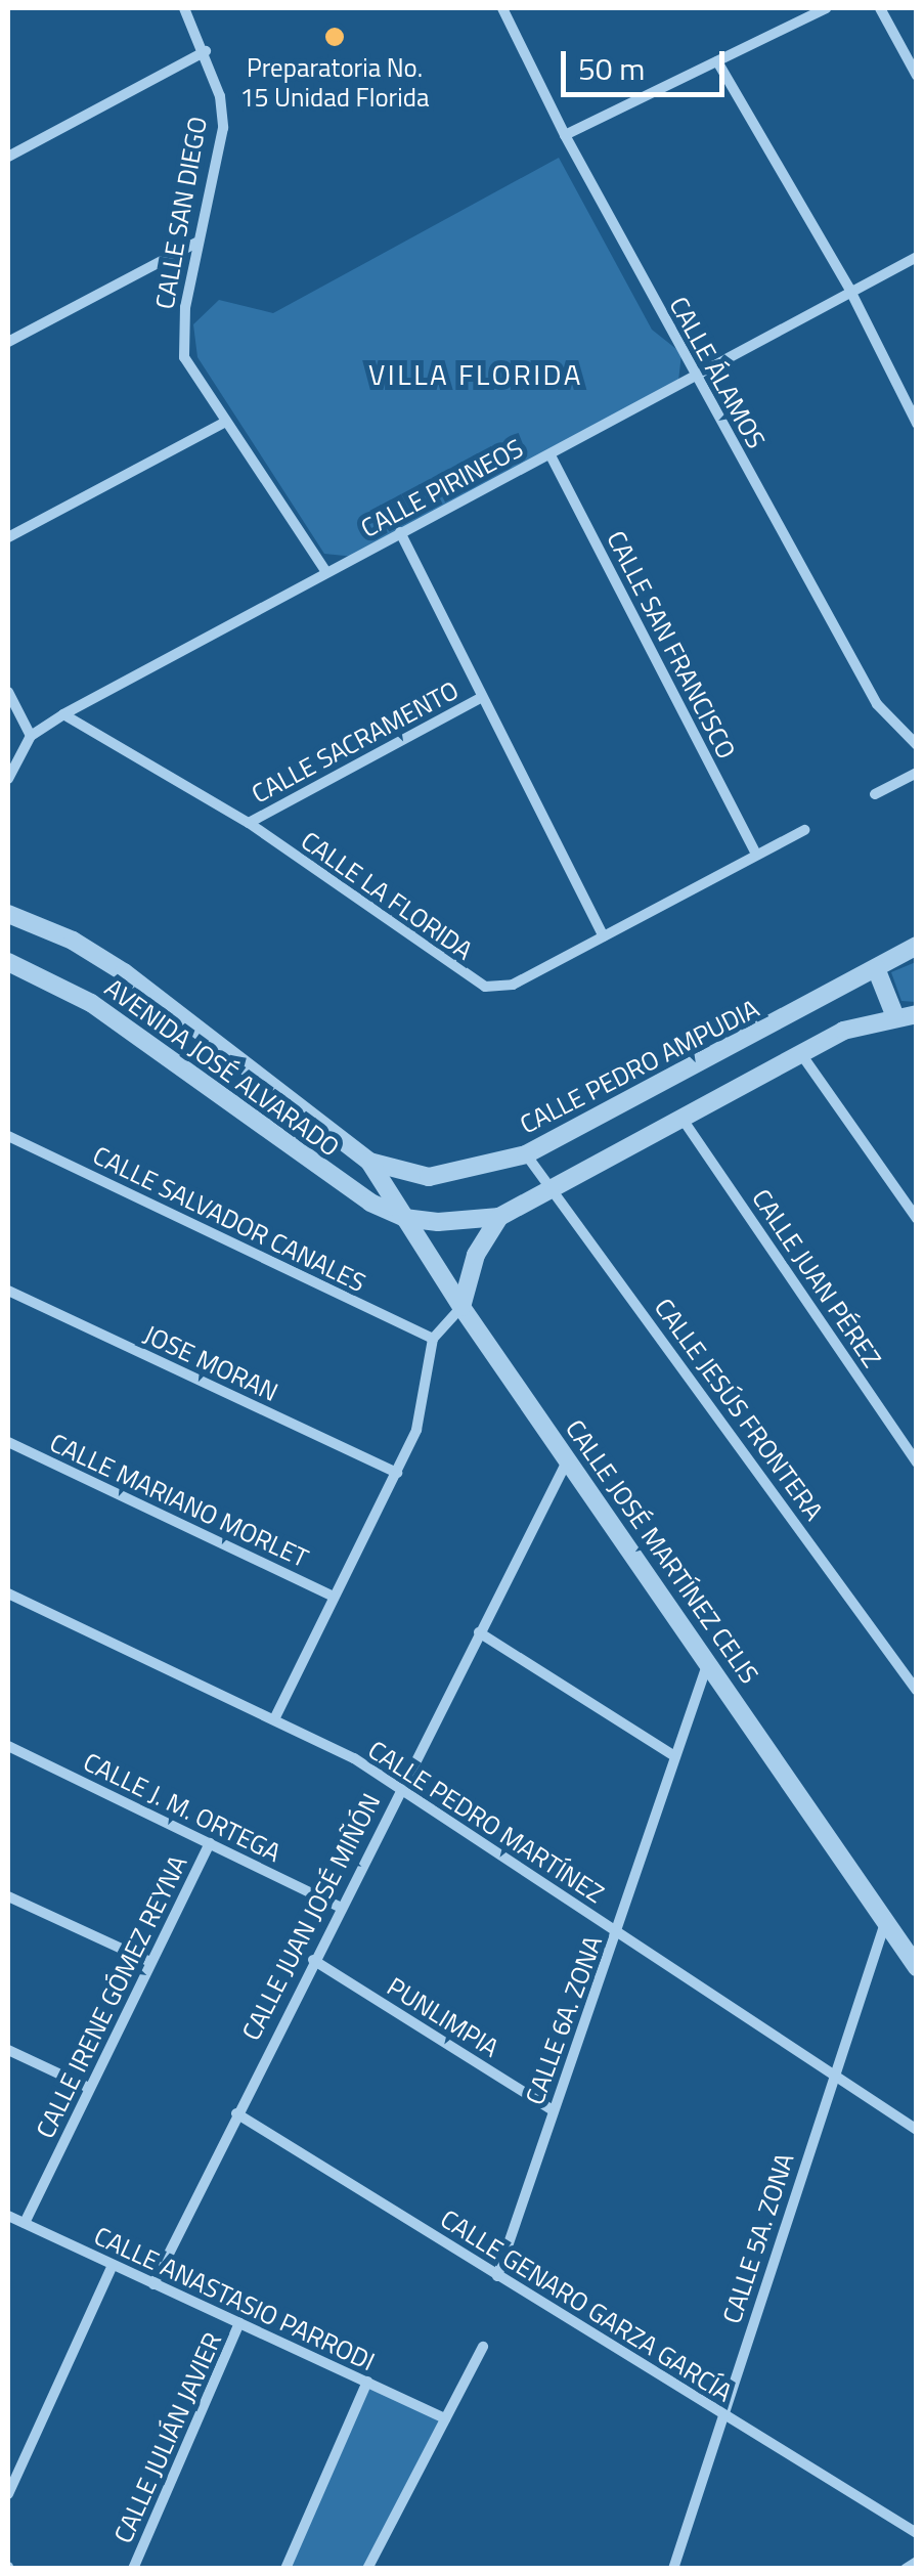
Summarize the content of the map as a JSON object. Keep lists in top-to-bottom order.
{
  "streets": {
    "street": [
      "CALLE SAN DIEGO",
      "CALLE ÁLAMOS",
      "CALLE PIRINEOS",
      "CALLE SAN FRANCISCO",
      "CALLE SACRAMENTO",
      "CALLE LA FLORIDA",
      "CALLE PEDRO AMPUDIA",
      "AVENIDA JOSÉ ALVARADO",
      "CALLE SALVADOR CANALES",
      "CALLE JUAN PÉREZ",
      "JOSE MORAN",
      "CALLE JESÚS FRONTERA",
      "CALLE MARIANO MORLET",
      "CALLE JOSÉ MARTÍNEZ CELIS",
      "CALLE J. M. ORTEGA",
      "CALLE PEDRO MARTÍNEZ",
      "CALLE JUAN JOSÉ MIÑÓN",
      "CALLE IRENE GÓMEZ REYNA",
      "PUNLIMPIA",
      "CALLE 6A. ZONA",
      "CALLE 5A. ZONA",
      "CALLE ANASTASIO PARRODI",
      "CALLE GENARO GARZA GARCÍA",
      "CALLE JULIÁN JAVIER"
    ]
  },
  "crossings": [
    ["CALLE SAN DIEGO", "CALLE PIRINEOS"],
    ["CALLE ÁLAMOS", "CALLE PIRINEOS"],
    ["CALLE PIRINEOS", "CALLE SAN FRANCISCO"],
    ["CALLE PIRINEOS", "CALLE LA FLORIDA"],
    ["CALLE SAN FRANCISCO", "CALLE LA FLORIDA"],
    ["CALLE SACRAMENTO", "CALLE LA FLORIDA"],
    ["CALLE PEDRO AMPUDIA", "AVENIDA JOSÉ ALVARADO"],
    ["CALLE PEDRO AMPUDIA", "CALLE JESÚS FRONTERA"],
    ["CALLE PEDRO AMPUDIA", "CALLE JOSÉ MARTÍNEZ CELIS"],
    ["AVENIDA JOSÉ ALVARADO", "CALLE JOSÉ MARTÍNEZ CELIS"],
    ["CALLE JOSÉ MARTÍNEZ CELIS", "CALLE JUAN JOSÉ MIÑÓN"],
    ["CALLE JOSÉ MARTÍNEZ CELIS", "CALLE 6A. ZONA"],
    ["CALLE JOSÉ MARTÍNEZ CELIS", "CALLE 5A. ZONA"],
    ["CALLE J. M. ORTEGA", "CALLE JUAN JOSÉ MIÑÓN"],
    ["CALLE J. M. ORTEGA", "CALLE IRENE GÓMEZ REYNA"],
    ["CALLE PEDRO MARTÍNEZ", "CALLE JUAN JOSÉ MIÑÓN"],
    ["CALLE PEDRO MARTÍNEZ", "CALLE 6A. ZONA"],
    ["CALLE PEDRO MARTÍNEZ", "CALLE 5A. ZONA"],
    ["CALLE JUAN JOSÉ MIÑÓN", "PUNLIMPIA"],
    ["CALLE JUAN JOSÉ MIÑÓN", "CALLE ANASTASIO PARRODI"],
    ["CALLE JUAN JOSÉ MIÑÓN", "CALLE GENARO GARZA GARCÍA"],
    ["CALLE IRENE GÓMEZ REYNA", "CALLE ANASTASIO PARRODI"],
    ["PUNLIMPIA", "CALLE 6A. ZONA"],
    ["CALLE 6A. ZONA", "CALLE GENARO GARZA GARCÍA"],
    ["CALLE 5A. ZONA", "CALLE GENARO GARZA GARCÍA"],
    ["CALLE ANASTASIO PARRODI", "CALLE JULIÁN JAVIER"]
  ],
  "districts": ["VILLA FLORIDA"],
  "places": ["Preparatoria No. 15 Unidad Florida"],
  "scale_bar": "50 m"
}
